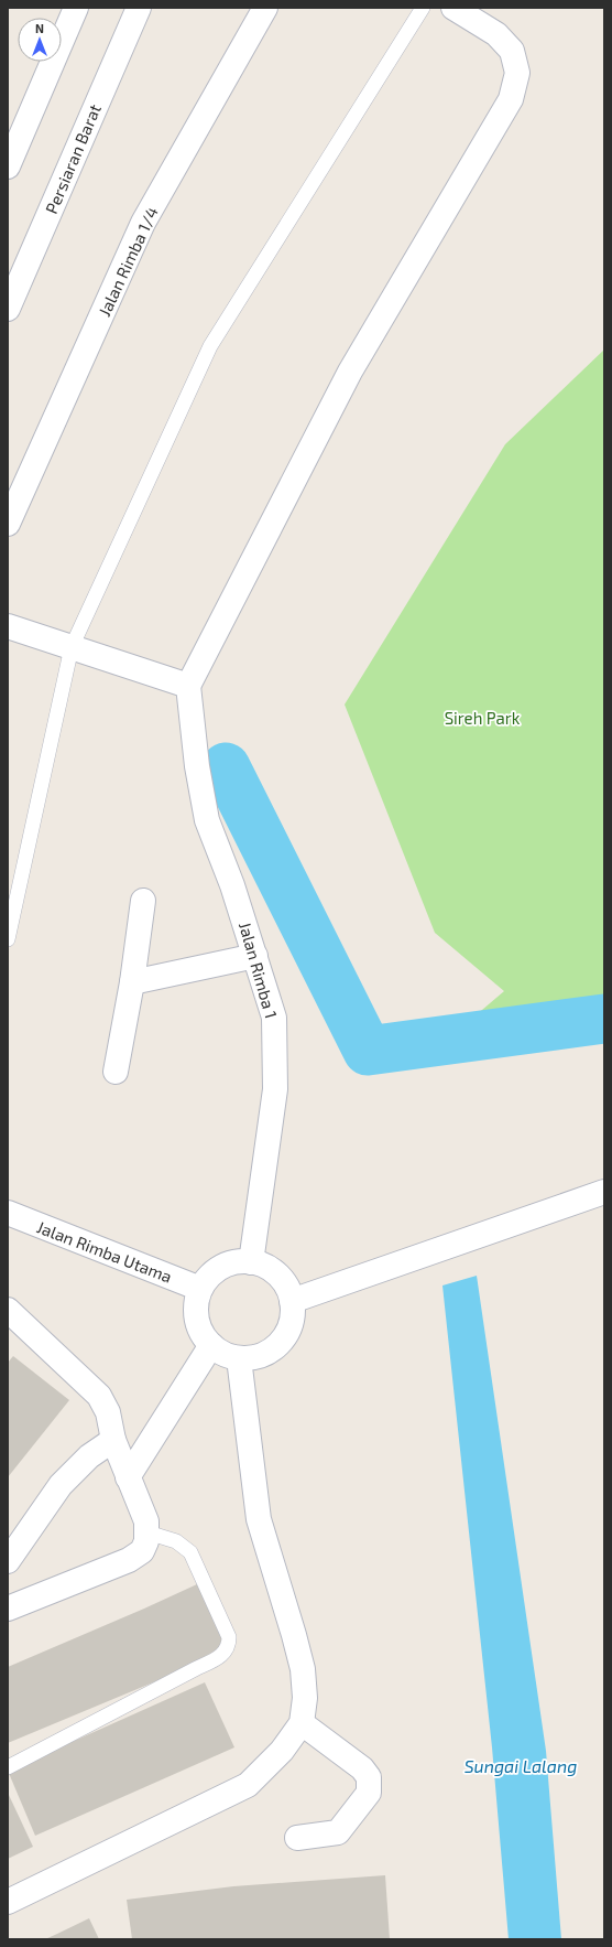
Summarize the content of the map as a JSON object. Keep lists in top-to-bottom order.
{
  "streets": {
    "street": [
      "Persiaran Barat",
      "Jalan Rimba 1/4",
      "Jalan Rimba 1",
      "Jalan Rimba Utama"
    ]
  },
  "crossings": [
    ["Jalan Rimba 1", "Jalan Rimba Utama"]
  ],
  "water": ["Sungai Lalang"],
  "parks": ["Sireh Park"],
  "north": "top"
}
